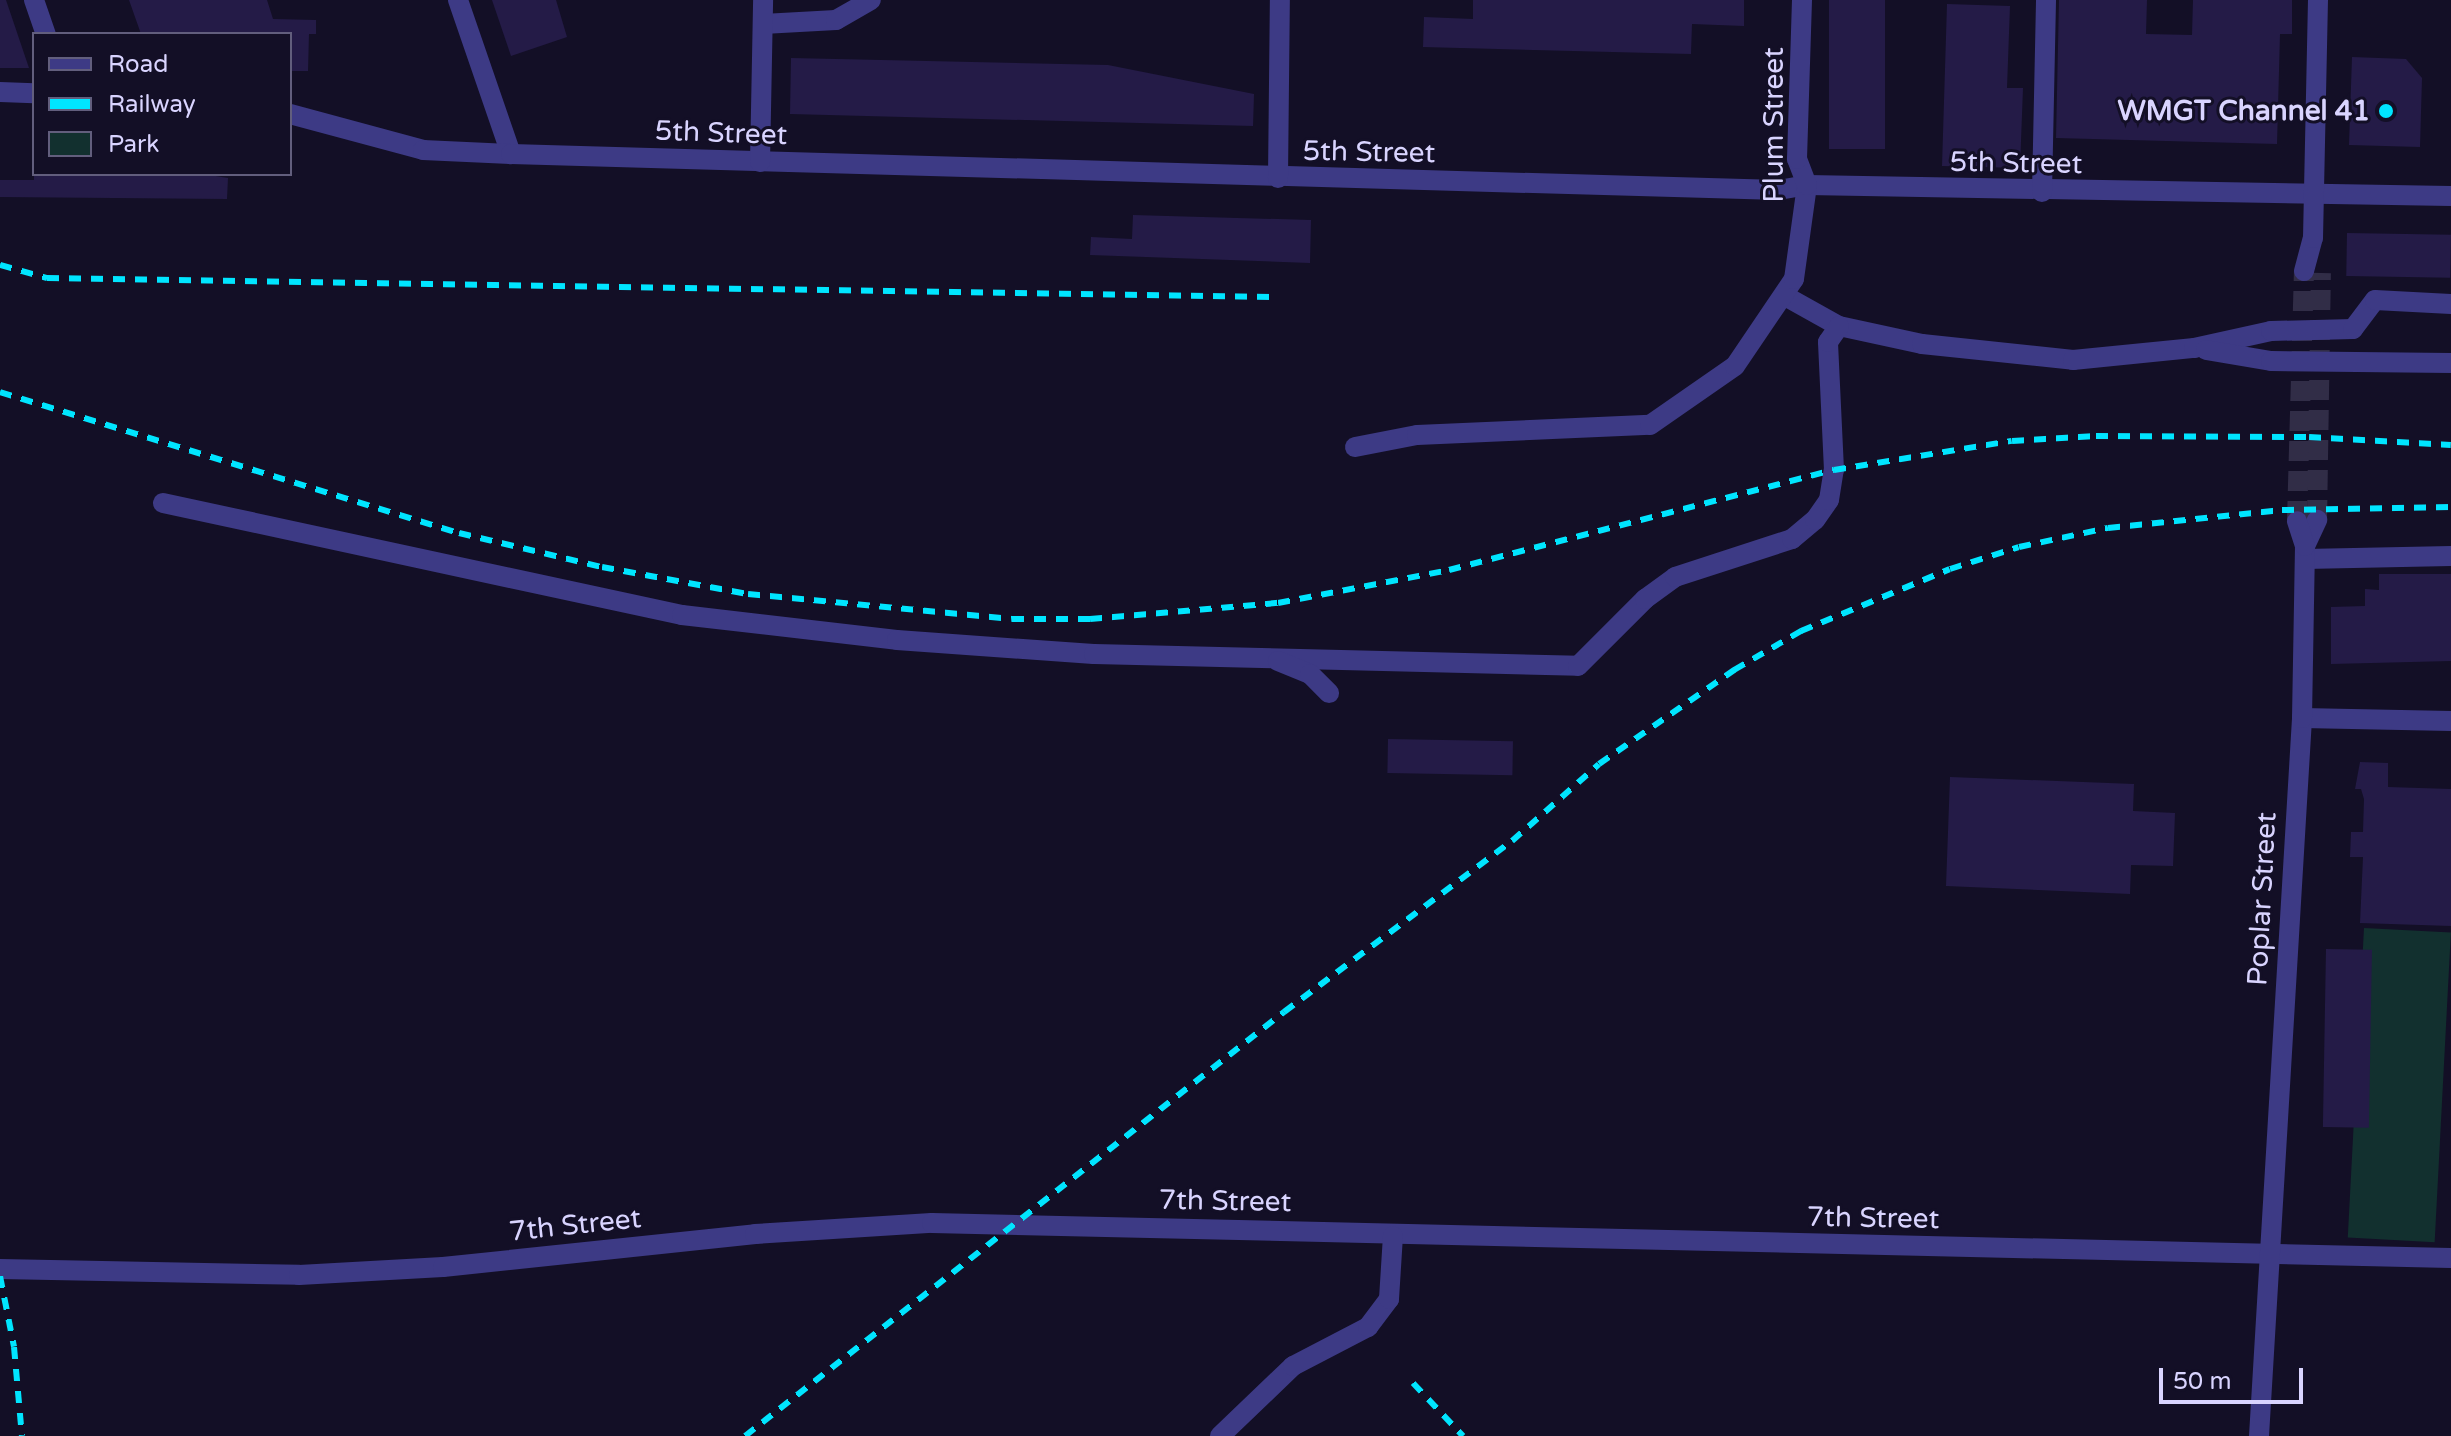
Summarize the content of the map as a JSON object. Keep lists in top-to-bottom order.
{
  "streets": {
    "street": [
      "Plum Street",
      "5th Street",
      "Poplar Street",
      "7th Street"
    ]
  },
  "crossings": [
    ["Plum Street", "5th Street"],
    ["Poplar Street", "7th Street"]
  ],
  "places": ["WMGT Channel 41"],
  "legend": ["Road", "Railway", "Park"],
  "scale_bar": "50 m"
}
